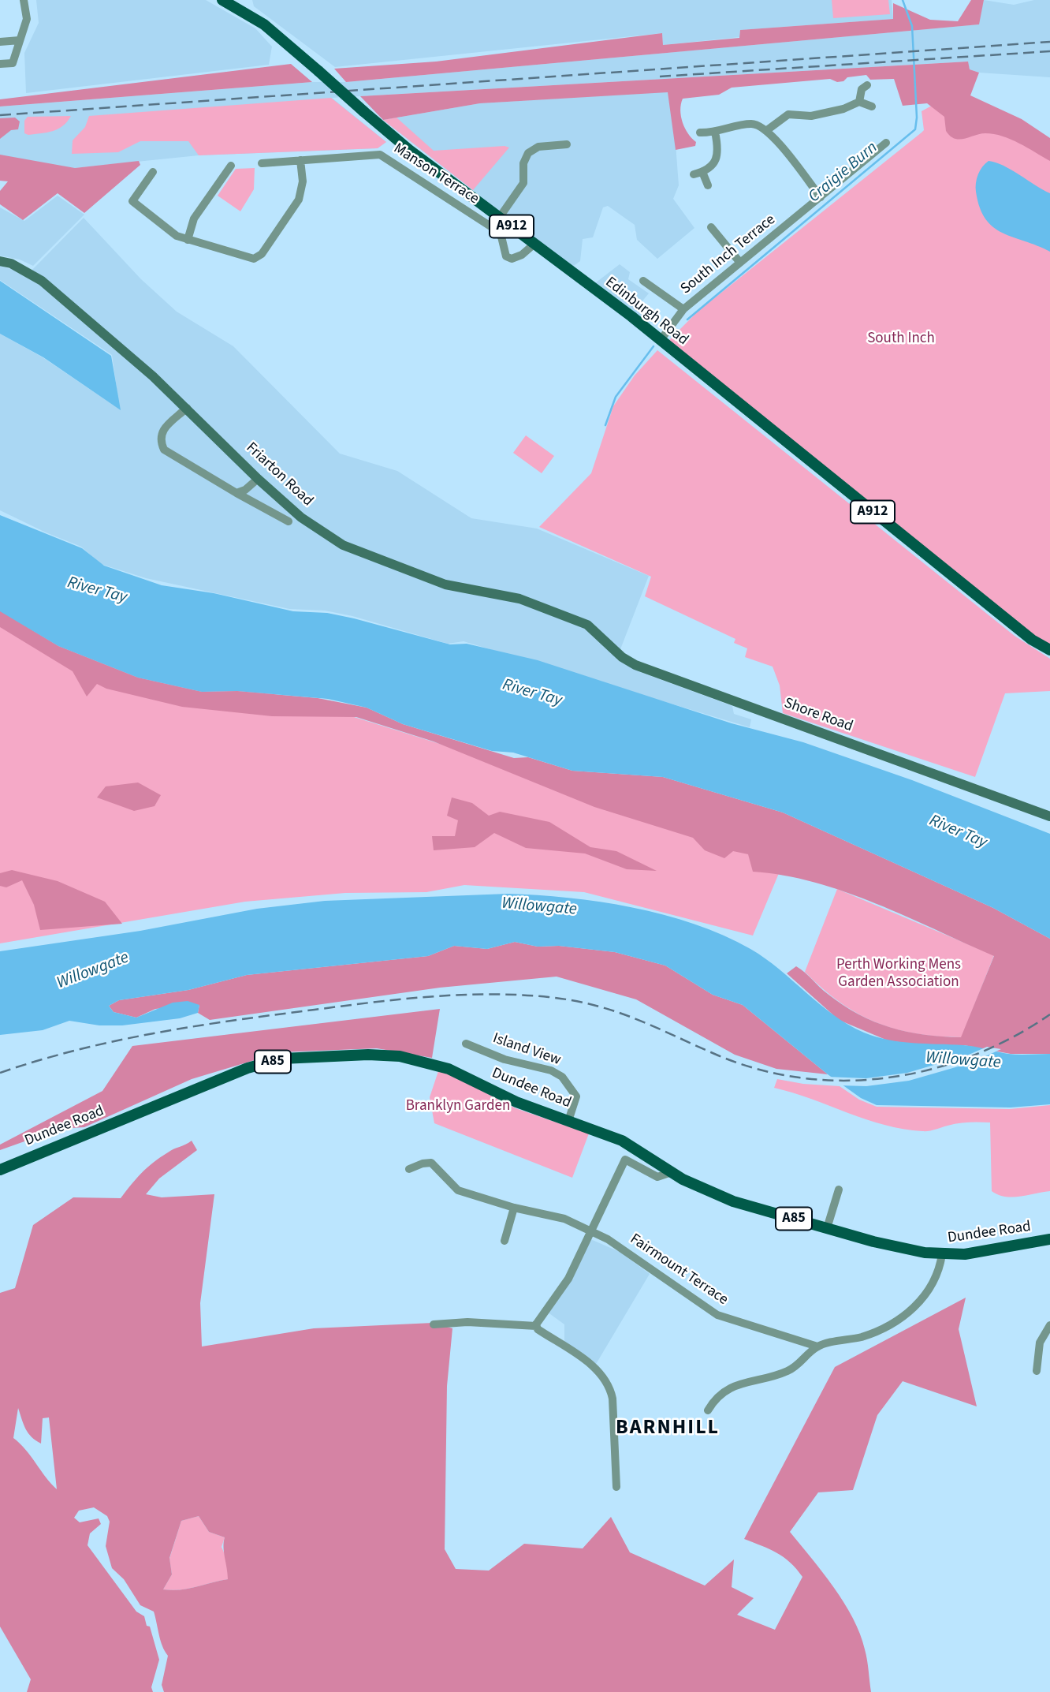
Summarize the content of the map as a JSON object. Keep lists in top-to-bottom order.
{
  "streets": {
    "main road": [
      "A912",
      "Edinburgh Road",
      "A85",
      "Dundee Road"
    ],
    "street": [
      "Manson Terrace",
      "South Inch Terrace",
      "Friarton Road",
      "Shore Road",
      "Island View",
      "Fairmount Terrace"
    ]
  },
  "crossings": [
    ["Manson Terrace", "Edinburgh Road"],
    ["South Inch Terrace", "Edinburgh Road"],
    ["Friarton Road", "Shore Road"],
    ["Island View", "Dundee Road"]
  ],
  "districts": ["BARNHILL"],
  "water": ["Craigie Burn", "River Tay", "Willowgate"],
  "parks": ["South Inch", "Perth Working Mens Garden Association", "Branklyn Garden"]
}
